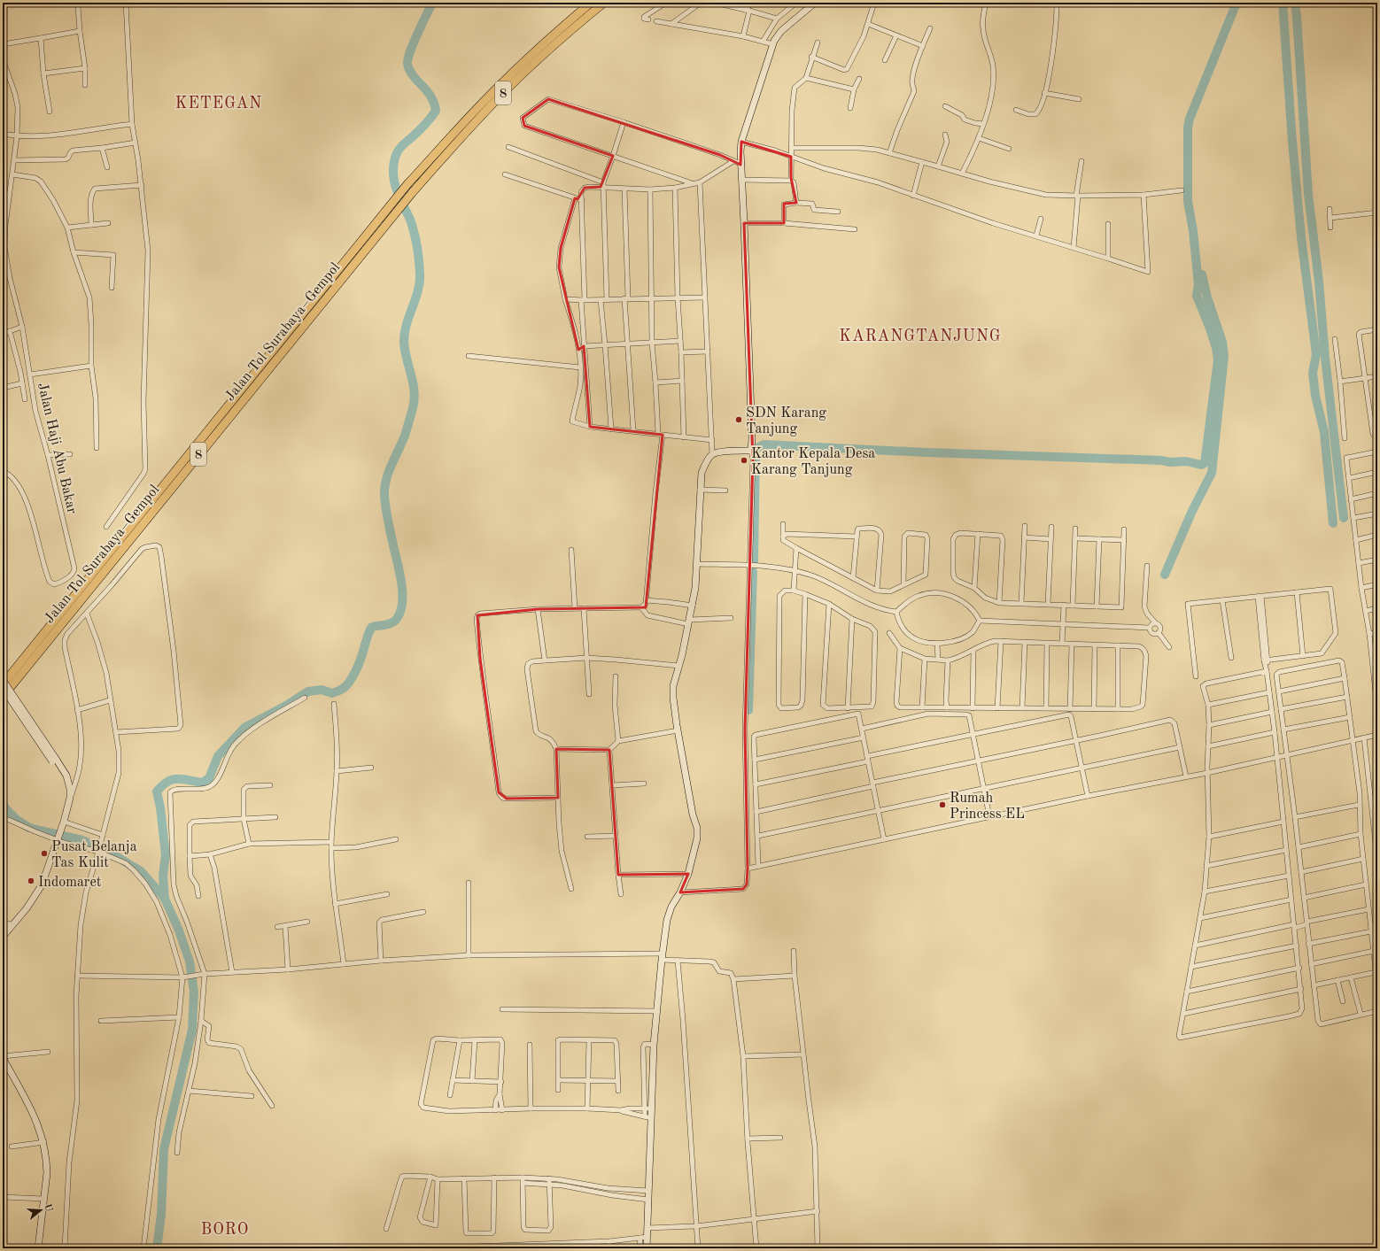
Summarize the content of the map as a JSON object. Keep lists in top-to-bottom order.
{
  "streets": {
    "highway": ["8", "Jalan Tol Surabaya–Gempol"],
    "street": ["Jalan Haji Abu Bakar"]
  },
  "districts": ["KETEGAN", "KARANGTANJUNG", "BORO"],
  "places": [
    "SDN Karang Tanjung",
    "Kantor Kepala Desa Karang Tanjung",
    "Rumah Princess EL",
    "Pusat Belanja Tas Kulit",
    "Indomaret"
  ],
  "north": "right"
}
